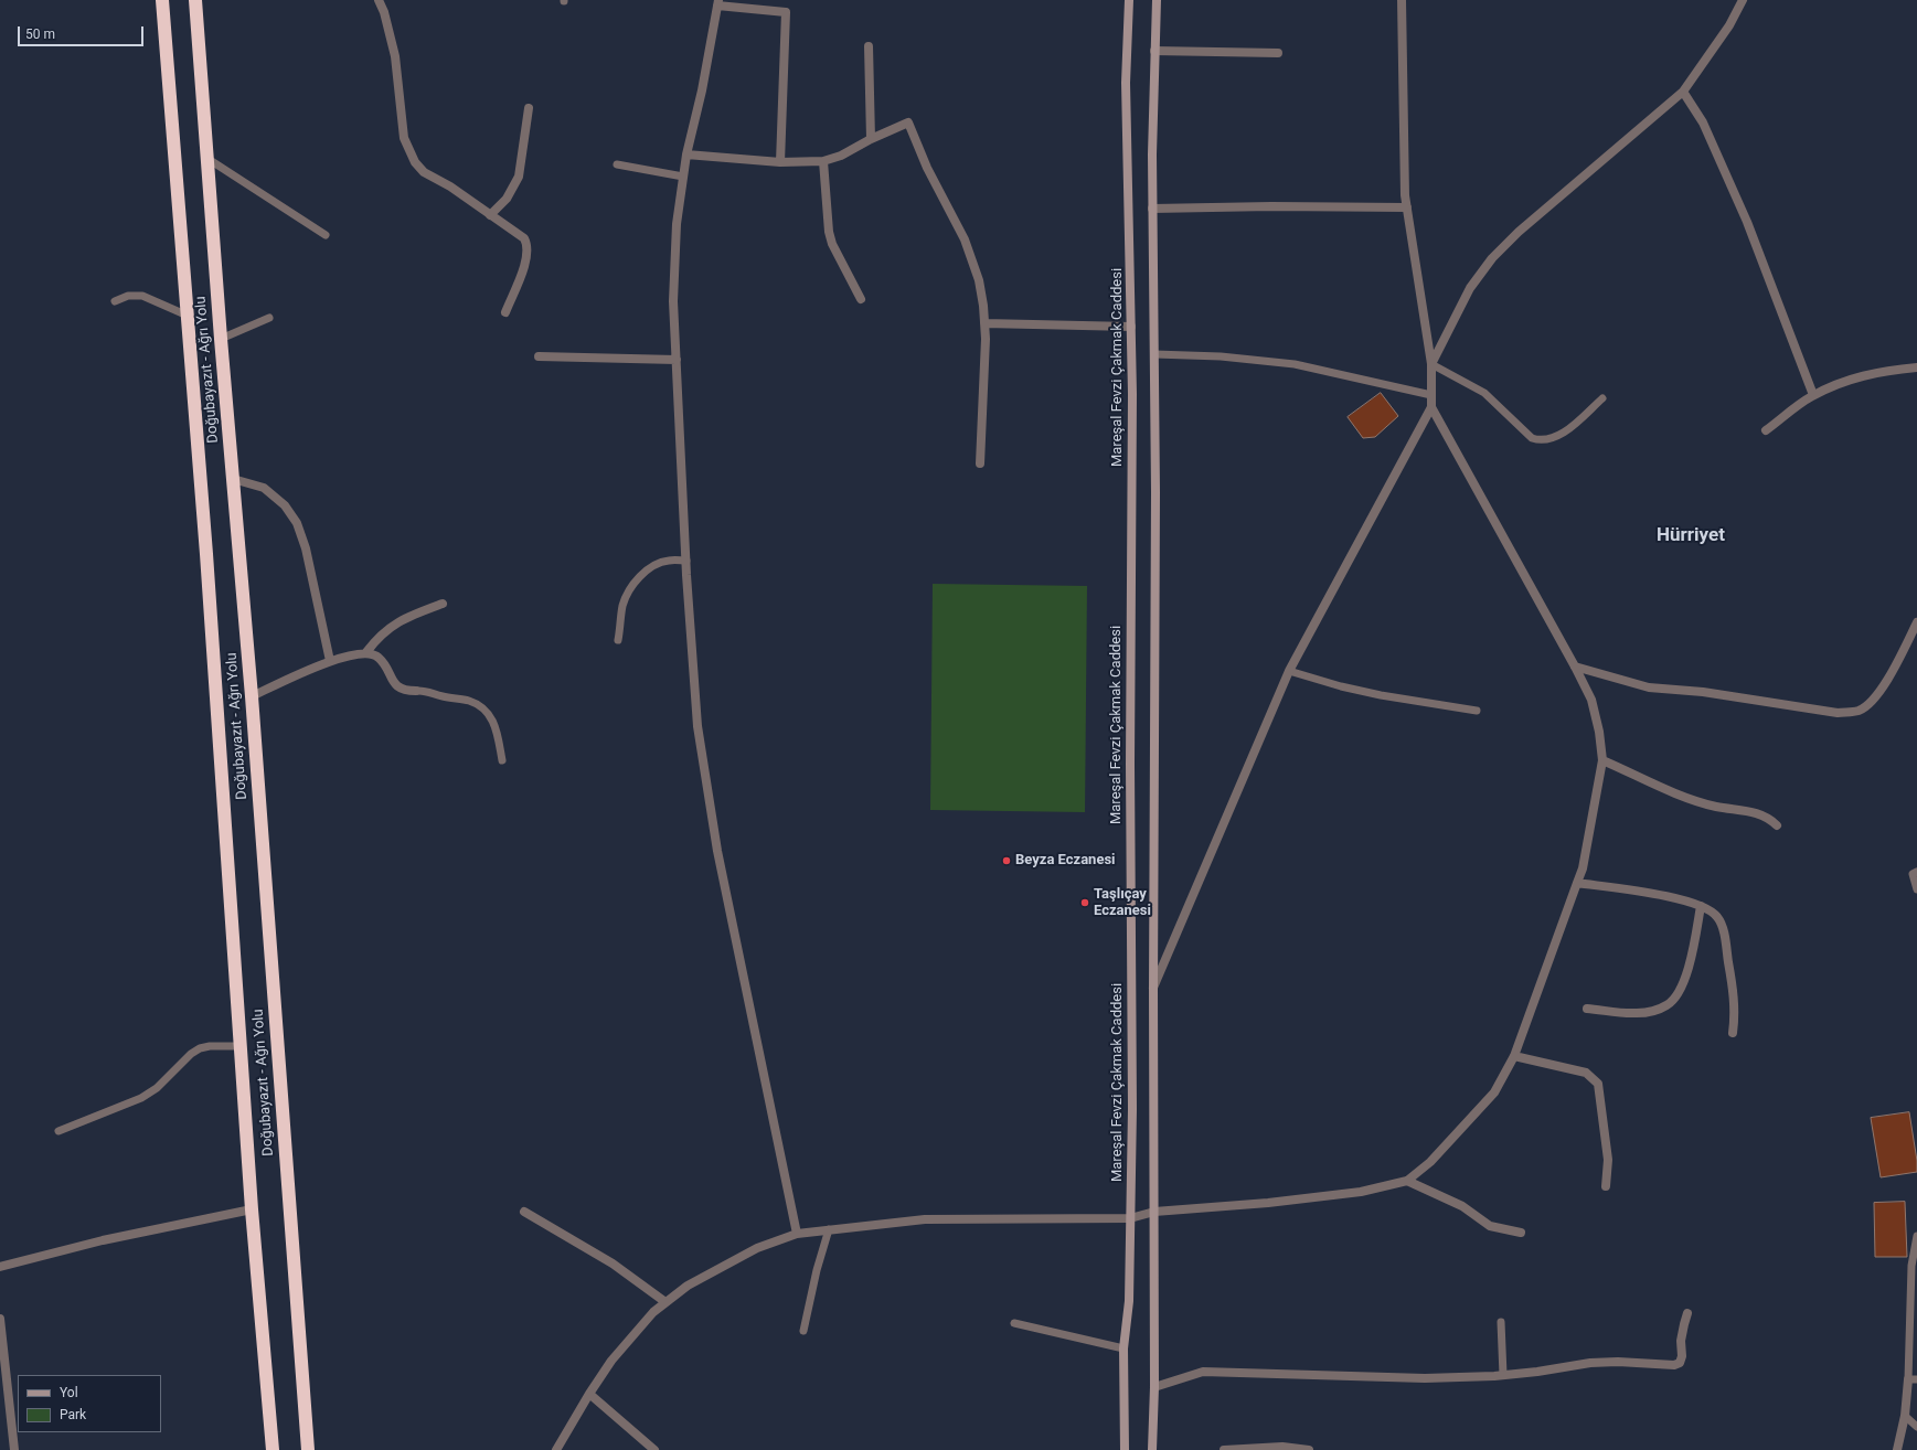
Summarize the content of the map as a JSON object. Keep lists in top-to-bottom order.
{
  "streets": {
    "highway": ["Doğubayazıt - Ağrı Yolu"],
    "street": ["Mareşal Fevzi Çakmak Caddesi"]
  },
  "districts": ["Hürriyet"],
  "places": ["Beyza Eczanesi", "Taşlıçay Eczanesi"],
  "legend": ["Yol", "Park"],
  "scale_bar": "50 m"
}
